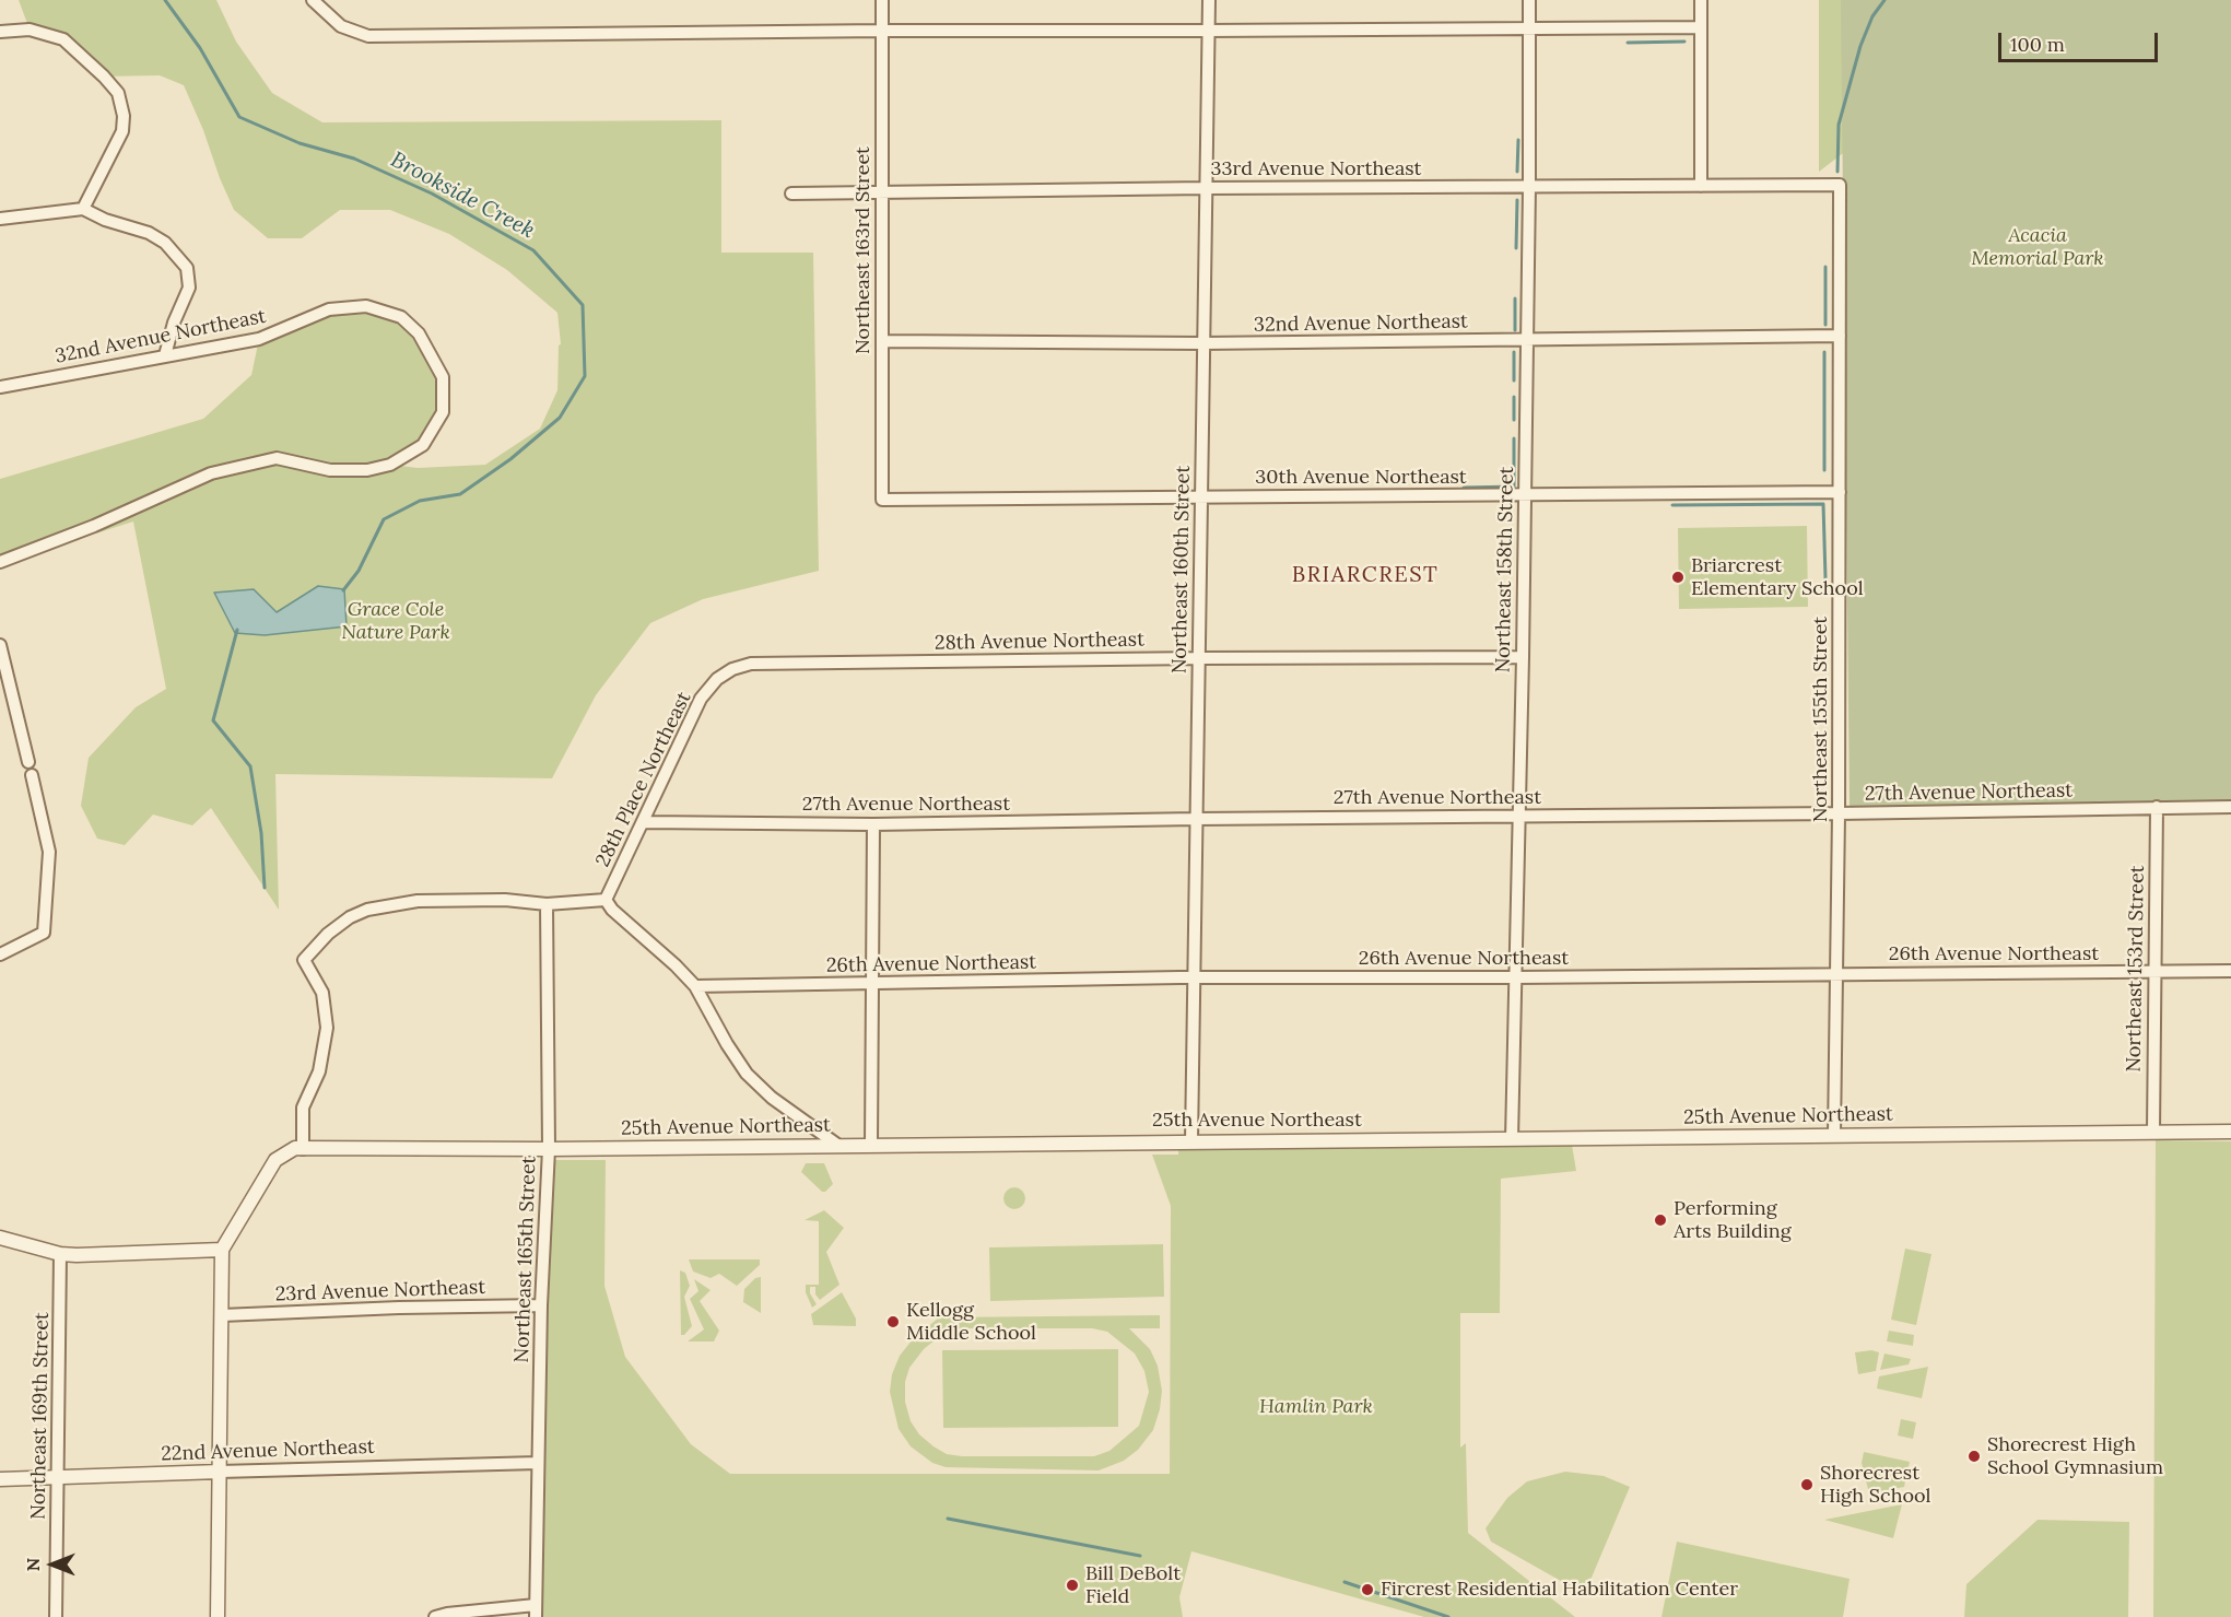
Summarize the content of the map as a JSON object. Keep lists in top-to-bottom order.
{
  "streets": {
    "street": [
      "33rd Avenue Northeast",
      "Northeast 163rd Street",
      "32nd Avenue Northeast",
      "30th Avenue Northeast",
      "Northeast 160th Street",
      "Northeast 158th Street",
      "28th Avenue Northeast",
      "Northeast 155th Street",
      "28th Place Northeast",
      "27th Avenue Northeast",
      "26th Avenue Northeast",
      "Northeast 153rd Street",
      "25th Avenue Northeast",
      "Northeast 165th Street",
      "23rd Avenue Northeast",
      "Northeast 169th Street",
      "22nd Avenue Northeast"
    ]
  },
  "crossings": [
    ["33rd Avenue Northeast", "Northeast 163rd Street"],
    ["33rd Avenue Northeast", "Northeast 160th Street"],
    ["33rd Avenue Northeast", "Northeast 158th Street"],
    ["33rd Avenue Northeast", "Northeast 155th Street"],
    ["Northeast 163rd Street", "32nd Avenue Northeast"],
    ["Northeast 163rd Street", "30th Avenue Northeast"],
    ["32nd Avenue Northeast", "Northeast 160th Street"],
    ["32nd Avenue Northeast", "Northeast 158th Street"],
    ["32nd Avenue Northeast", "Northeast 155th Street"],
    ["30th Avenue Northeast", "Northeast 160th Street"],
    ["30th Avenue Northeast", "Northeast 158th Street"],
    ["30th Avenue Northeast", "Northeast 155th Street"],
    ["Northeast 160th Street", "28th Avenue Northeast"],
    ["Northeast 160th Street", "27th Avenue Northeast"],
    ["Northeast 160th Street", "26th Avenue Northeast"],
    ["Northeast 160th Street", "25th Avenue Northeast"],
    ["Northeast 158th Street", "28th Avenue Northeast"],
    ["Northeast 158th Street", "27th Avenue Northeast"],
    ["Northeast 158th Street", "26th Avenue Northeast"],
    ["Northeast 158th Street", "25th Avenue Northeast"],
    ["28th Avenue Northeast", "28th Place Northeast"],
    ["Northeast 155th Street", "27th Avenue Northeast"],
    ["Northeast 155th Street", "26th Avenue Northeast"],
    ["Northeast 155th Street", "25th Avenue Northeast"],
    ["28th Place Northeast", "27th Avenue Northeast"],
    ["27th Avenue Northeast", "Northeast 153rd Street"],
    ["26th Avenue Northeast", "Northeast 153rd Street"],
    ["Northeast 153rd Street", "25th Avenue Northeast"],
    ["25th Avenue Northeast", "Northeast 165th Street"],
    ["Northeast 165th Street", "23rd Avenue Northeast"],
    ["Northeast 165th Street", "22nd Avenue Northeast"],
    ["Northeast 169th Street", "22nd Avenue Northeast"]
  ],
  "districts": ["BRIARCREST"],
  "water": ["Brookside Creek"],
  "parks": ["Acacia Memorial Park", "Grace Cole Nature Park", "Hamlin Park"],
  "places": [
    "Briarcrest Elementary School",
    "Performing Arts Building",
    "Kellogg Middle School",
    "Shorecrest High School Gymnasium",
    "Shorecrest High School",
    "Bill DeBolt Field",
    "Fircrest Residential Habilitation Center"
  ],
  "scale_bar": "100 m",
  "north": "left"
}
